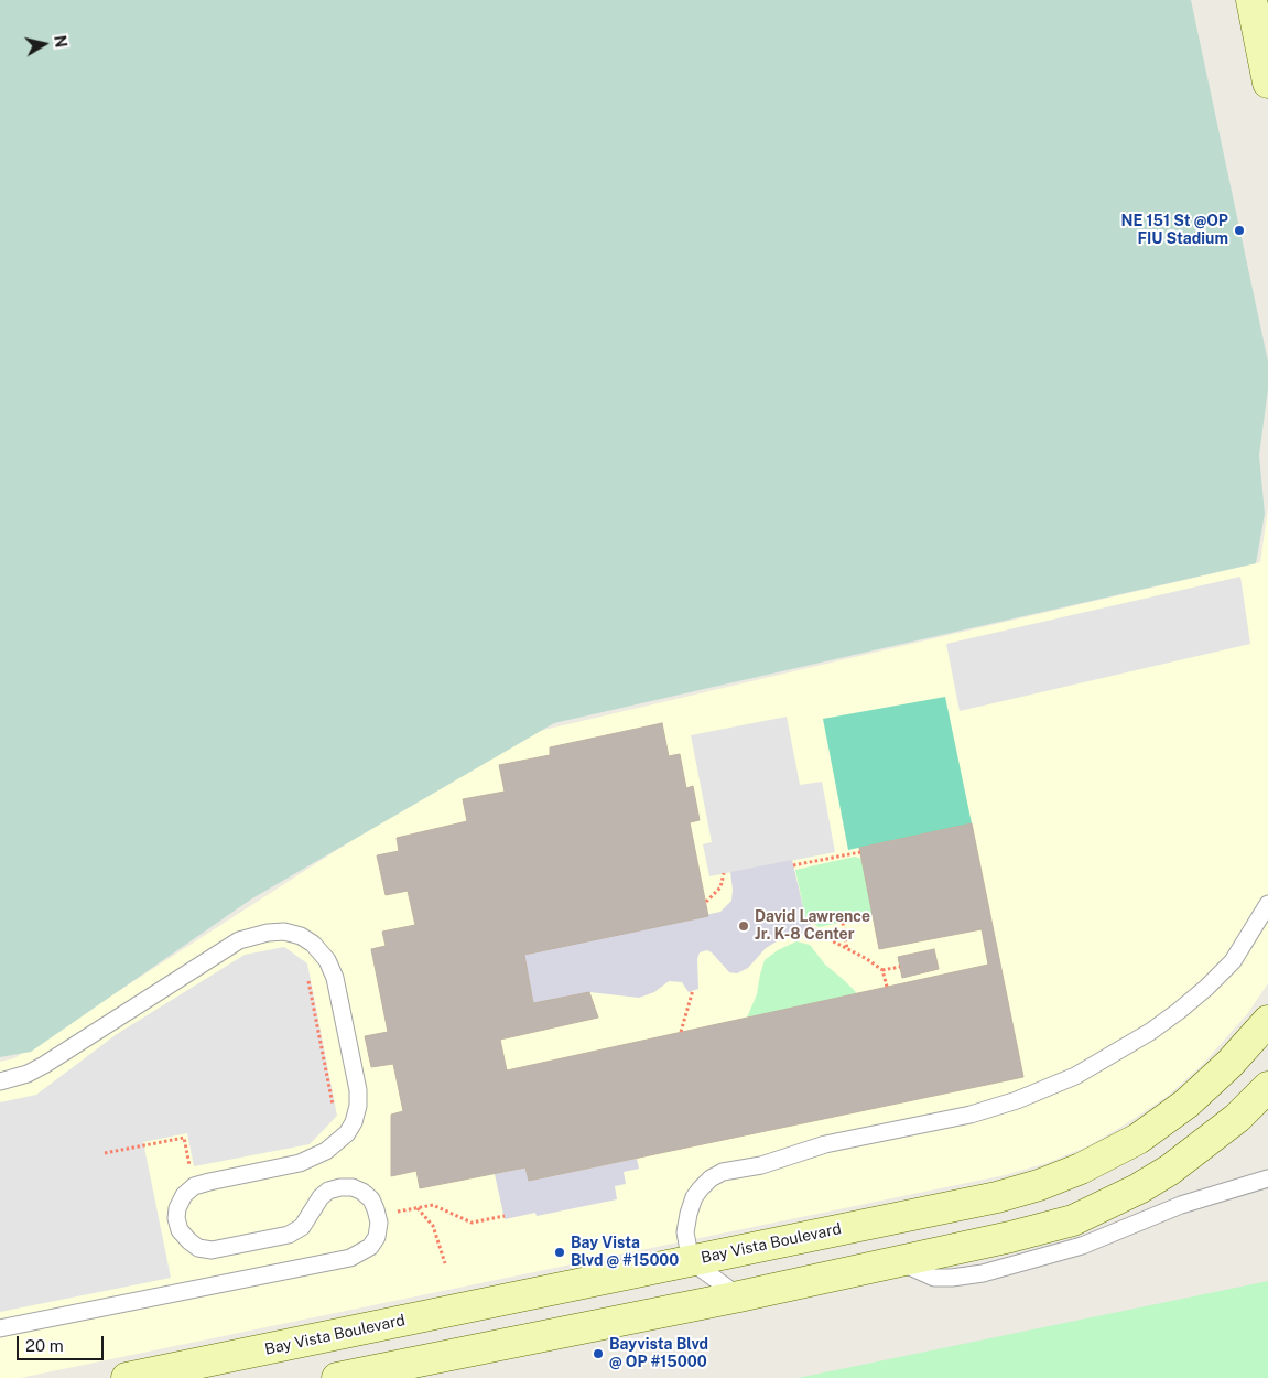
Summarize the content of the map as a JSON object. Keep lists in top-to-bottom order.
{
  "streets": {
    "street": ["Bay Vista Boulevard"]
  },
  "places": [
    "NE 151 St @OP FIU Stadium",
    "David Lawrence Jr. K-8 Center",
    "Bay Vista Blvd @ #15000",
    "Bayvista Blvd @ OP #15000"
  ],
  "scale_bar": "20 m",
  "north": "right"
}
